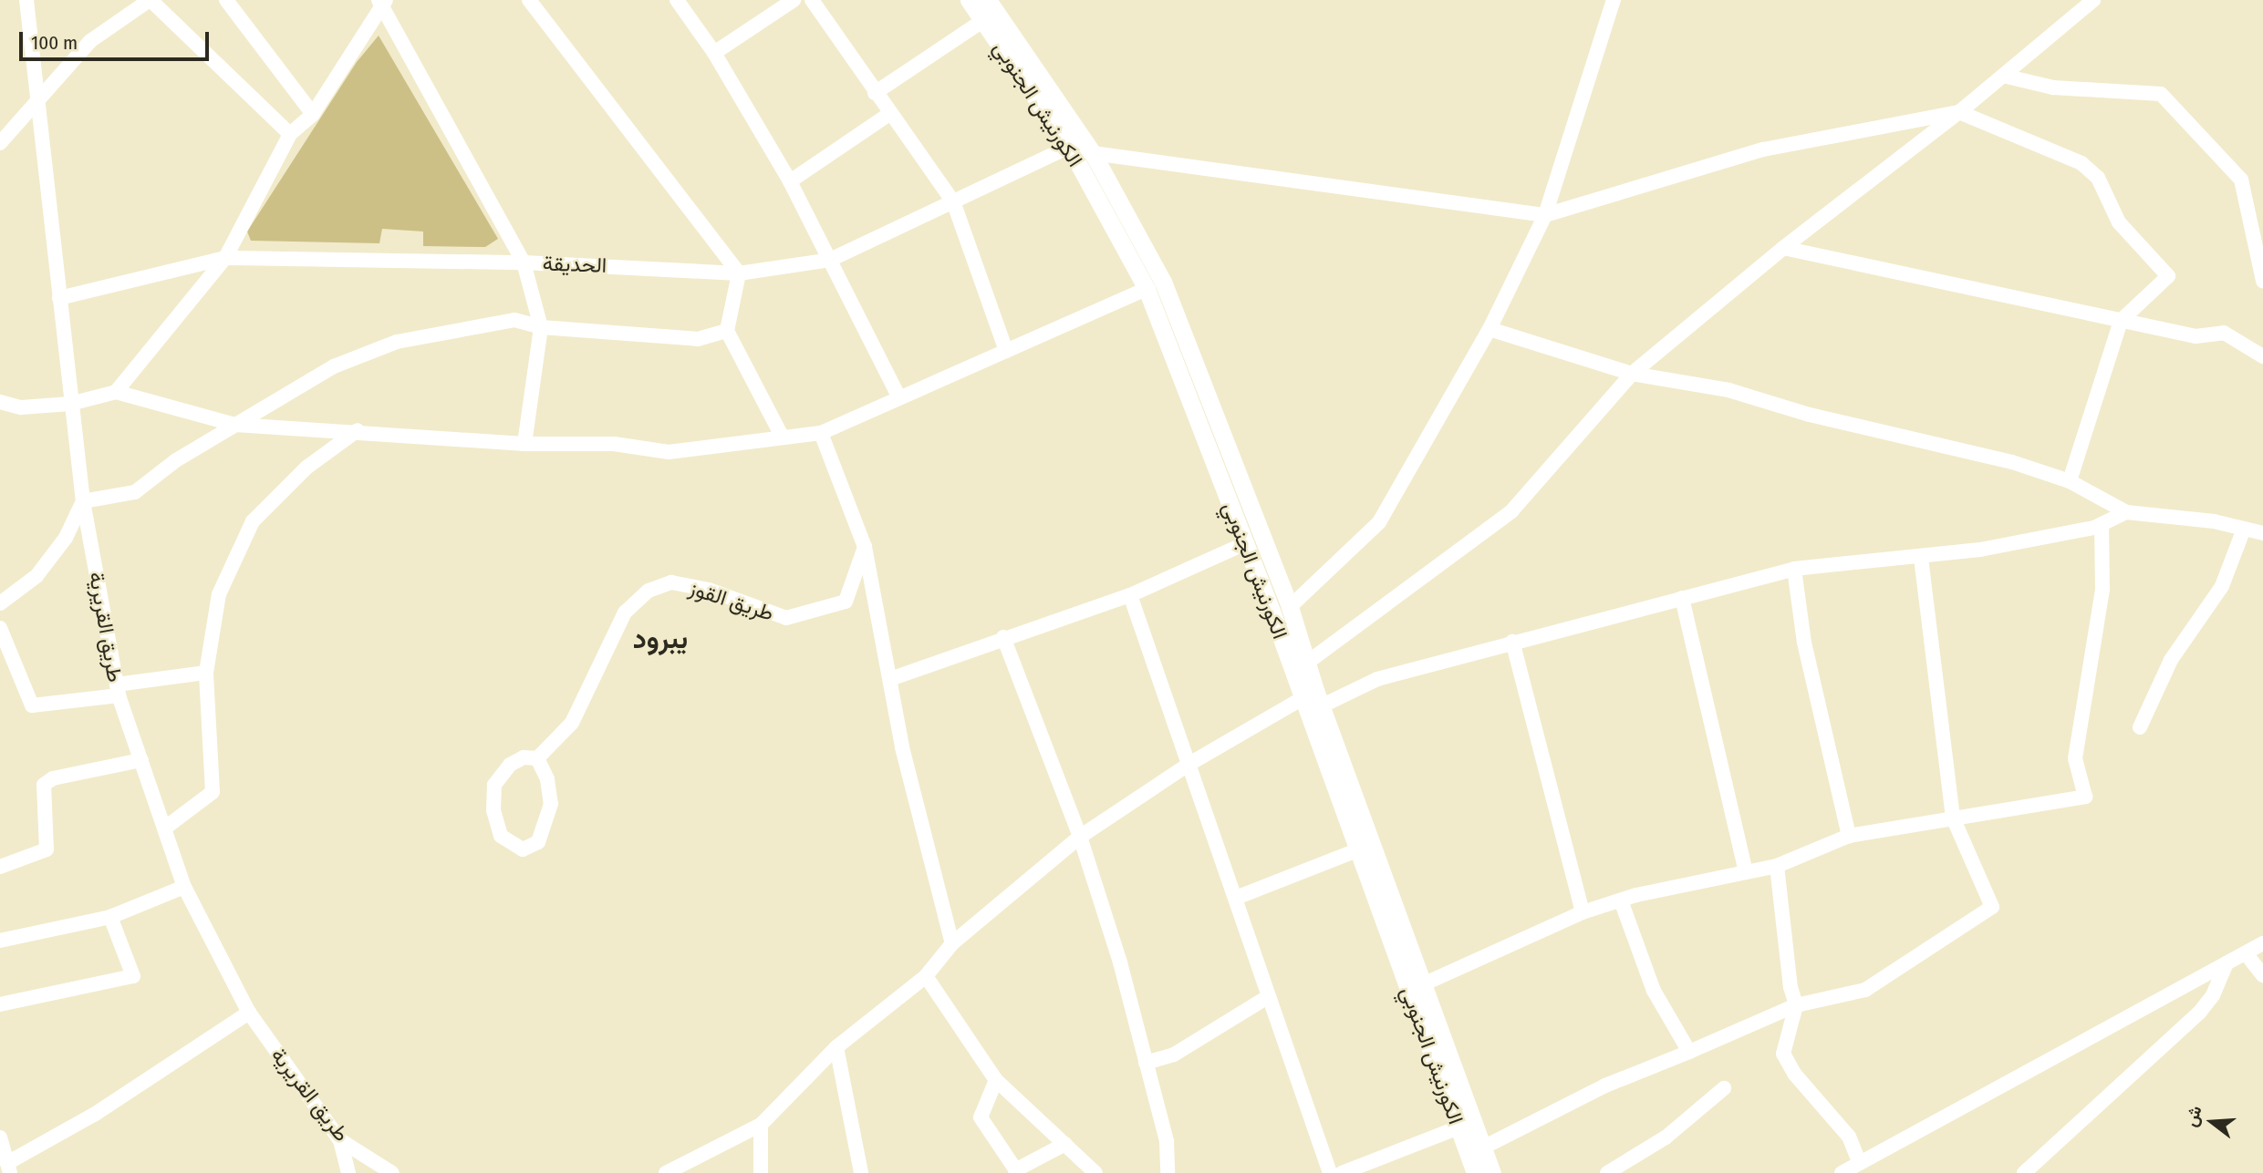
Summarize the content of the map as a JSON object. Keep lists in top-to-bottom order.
{
  "streets": {
    "main road": ["الكورنيش الجنوبي"],
    "street": ["الحديقة", "طريق القوز", "طريق القريرية"]
  },
  "crossings": [
    ["الكورنيش الجنوبي", "الحديقة"],
    ["الحديقة", "طريق القريرية"]
  ],
  "districts": ["يبرود"],
  "scale_bar": "100 m",
  "north": "left"
}
